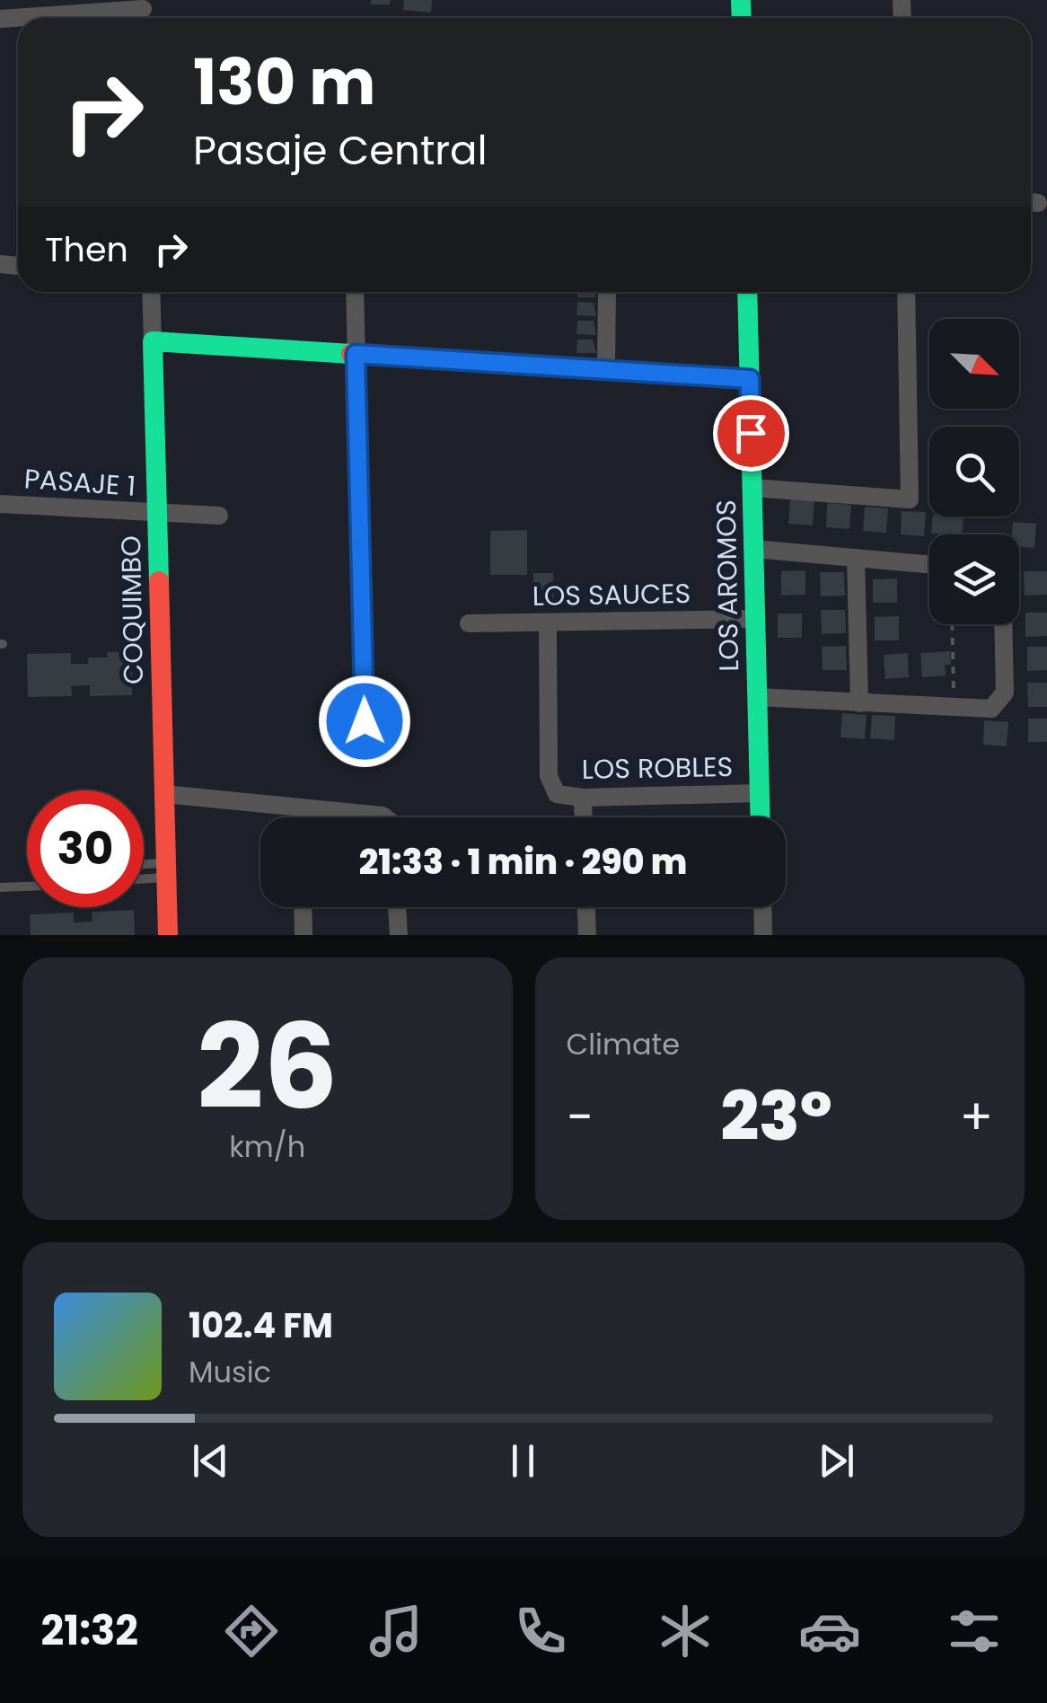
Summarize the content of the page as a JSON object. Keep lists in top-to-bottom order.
{
  "streets": {
    "street": [
      "PASAJE 1",
      "LOS AROMOS",
      "LOS SAUCES",
      "COQUIMBO",
      "LOS ROBLES"
    ]
  },
  "crossings": [
    ["PASAJE 1", "COQUIMBO"],
    ["LOS AROMOS", "LOS SAUCES"],
    ["LOS AROMOS", "LOS ROBLES"],
    ["LOS SAUCES", "LOS ROBLES"]
  ],
  "north": "bottom right",
  "page": {
    "turn": ["130 m", "Pasaje Central"],
    "then": "Then",
    "limit": "30",
    "trip": "21:33 · 1 min · 290 m",
    "tile": [
      ["26", "km/h"],
      "Climate"
    ],
    "heat": ["−", "23°", "+"],
    "song": ["102.4 FM", "Music"],
    "tabs": "21:32"
  }
}
